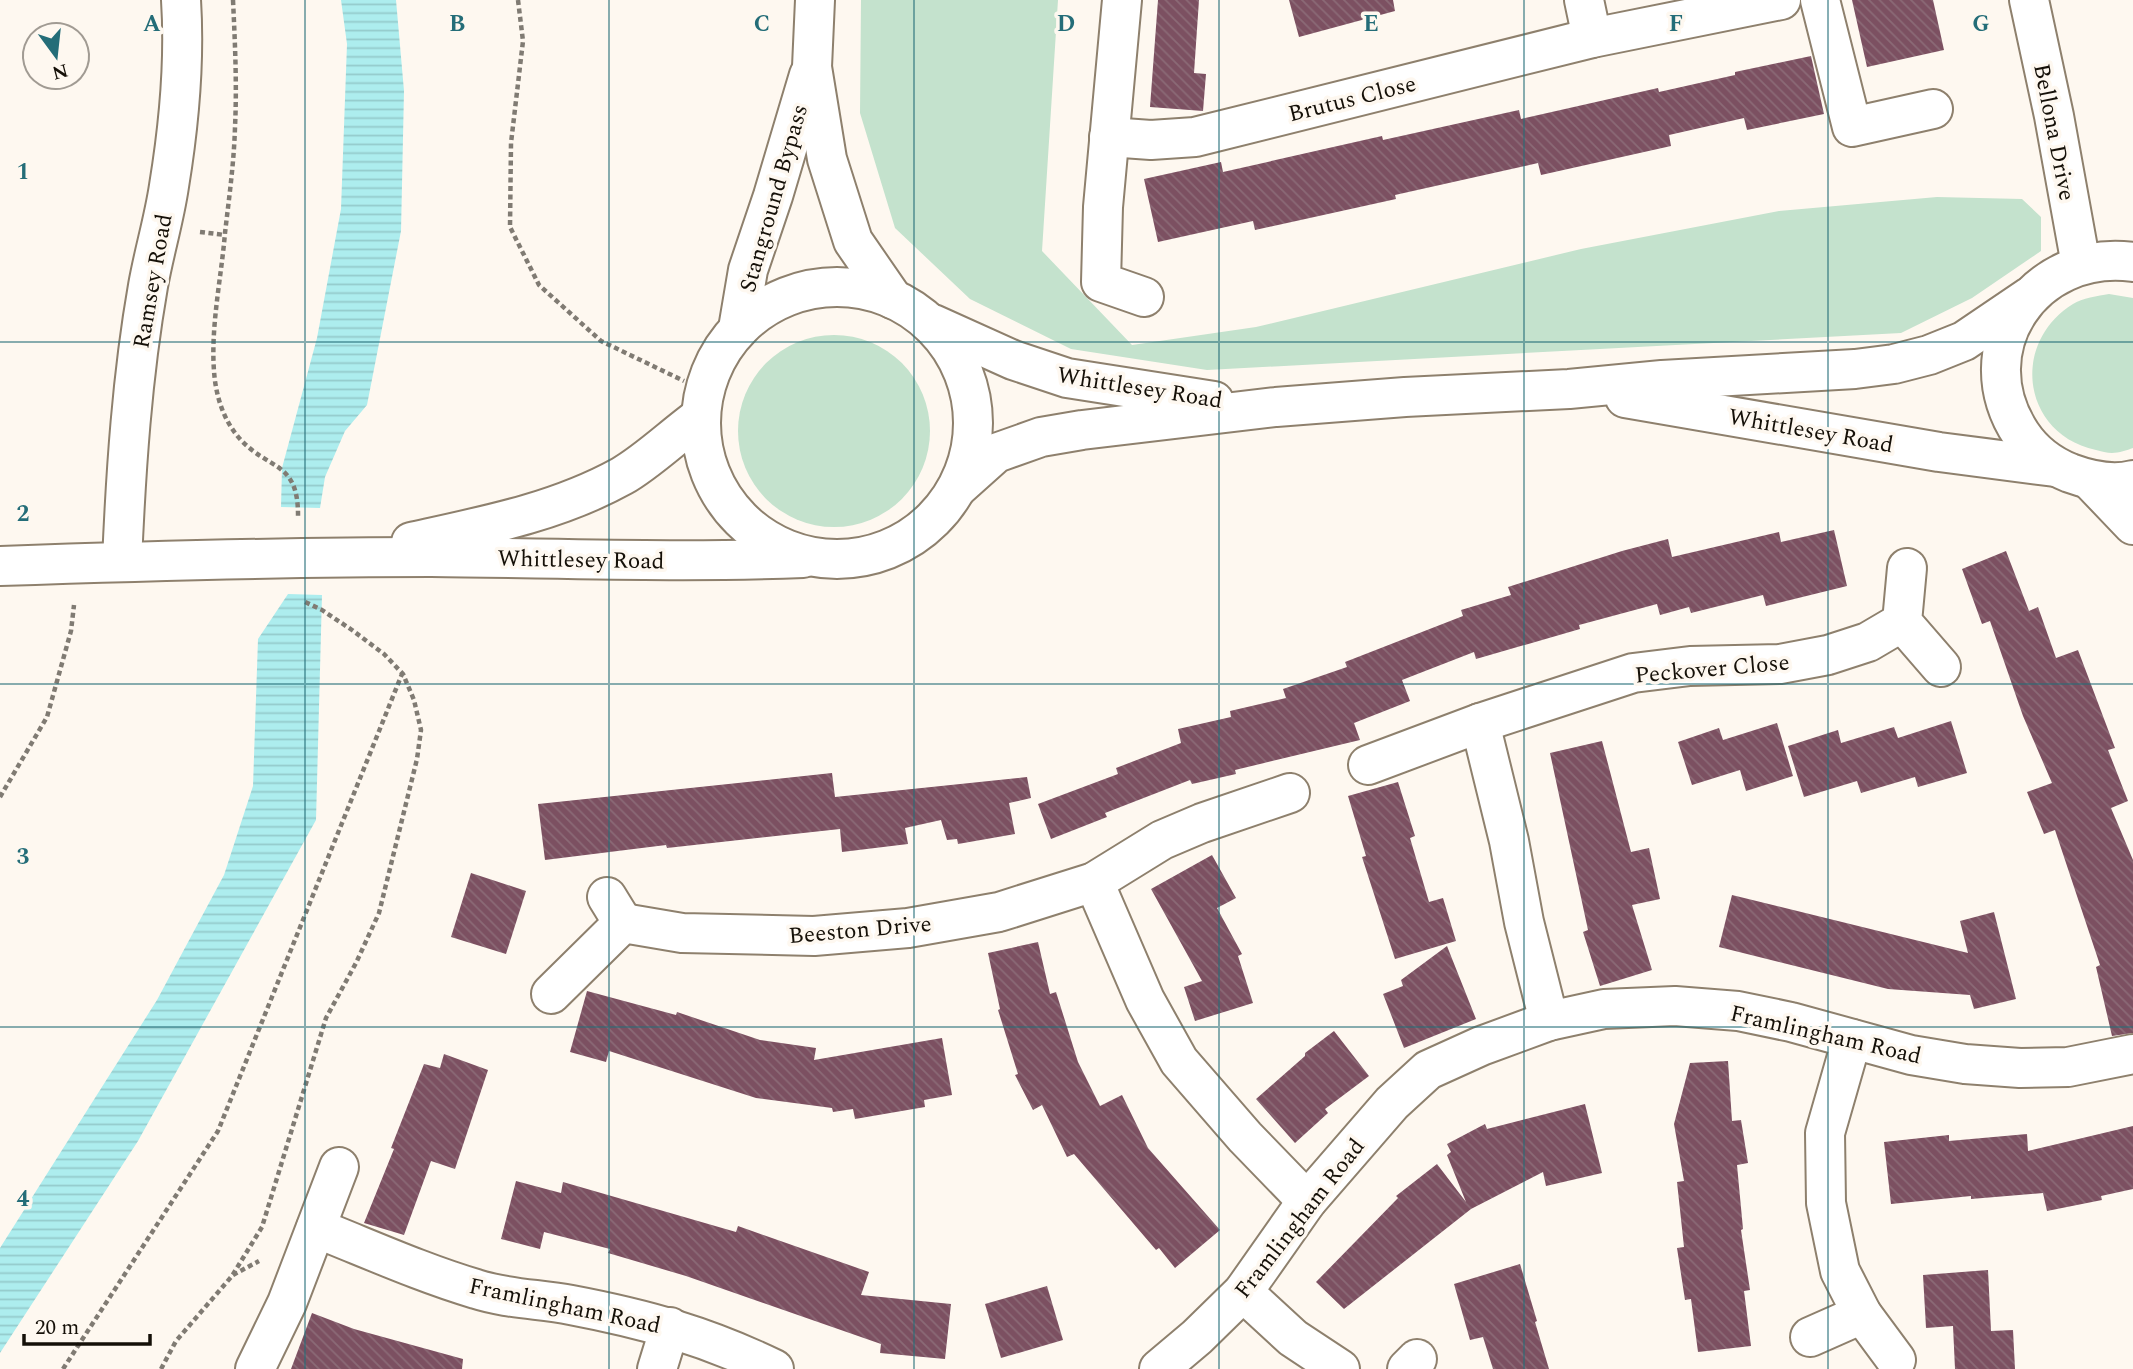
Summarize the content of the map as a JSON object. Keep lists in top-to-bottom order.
{
  "streets": {
    "street": [
      "Brutus Close",
      "Bellona Drive",
      "Stanground Bypass",
      "Ramsey Road",
      "Whittlesey Road",
      "Peckover Close",
      "Beeston Drive",
      "Framlingham Road"
    ]
  },
  "crossings": [
    ["Ramsey Road", "Whittlesey Road"]
  ],
  "scale_bar": "20 m",
  "north": "bottom",
  "grid": {
    "columns": [
      "A",
      "B",
      "C",
      "D",
      "E",
      "F",
      "G"
    ],
    "rows": [
      "1",
      "2",
      "3",
      "4"
    ]
  }
}
